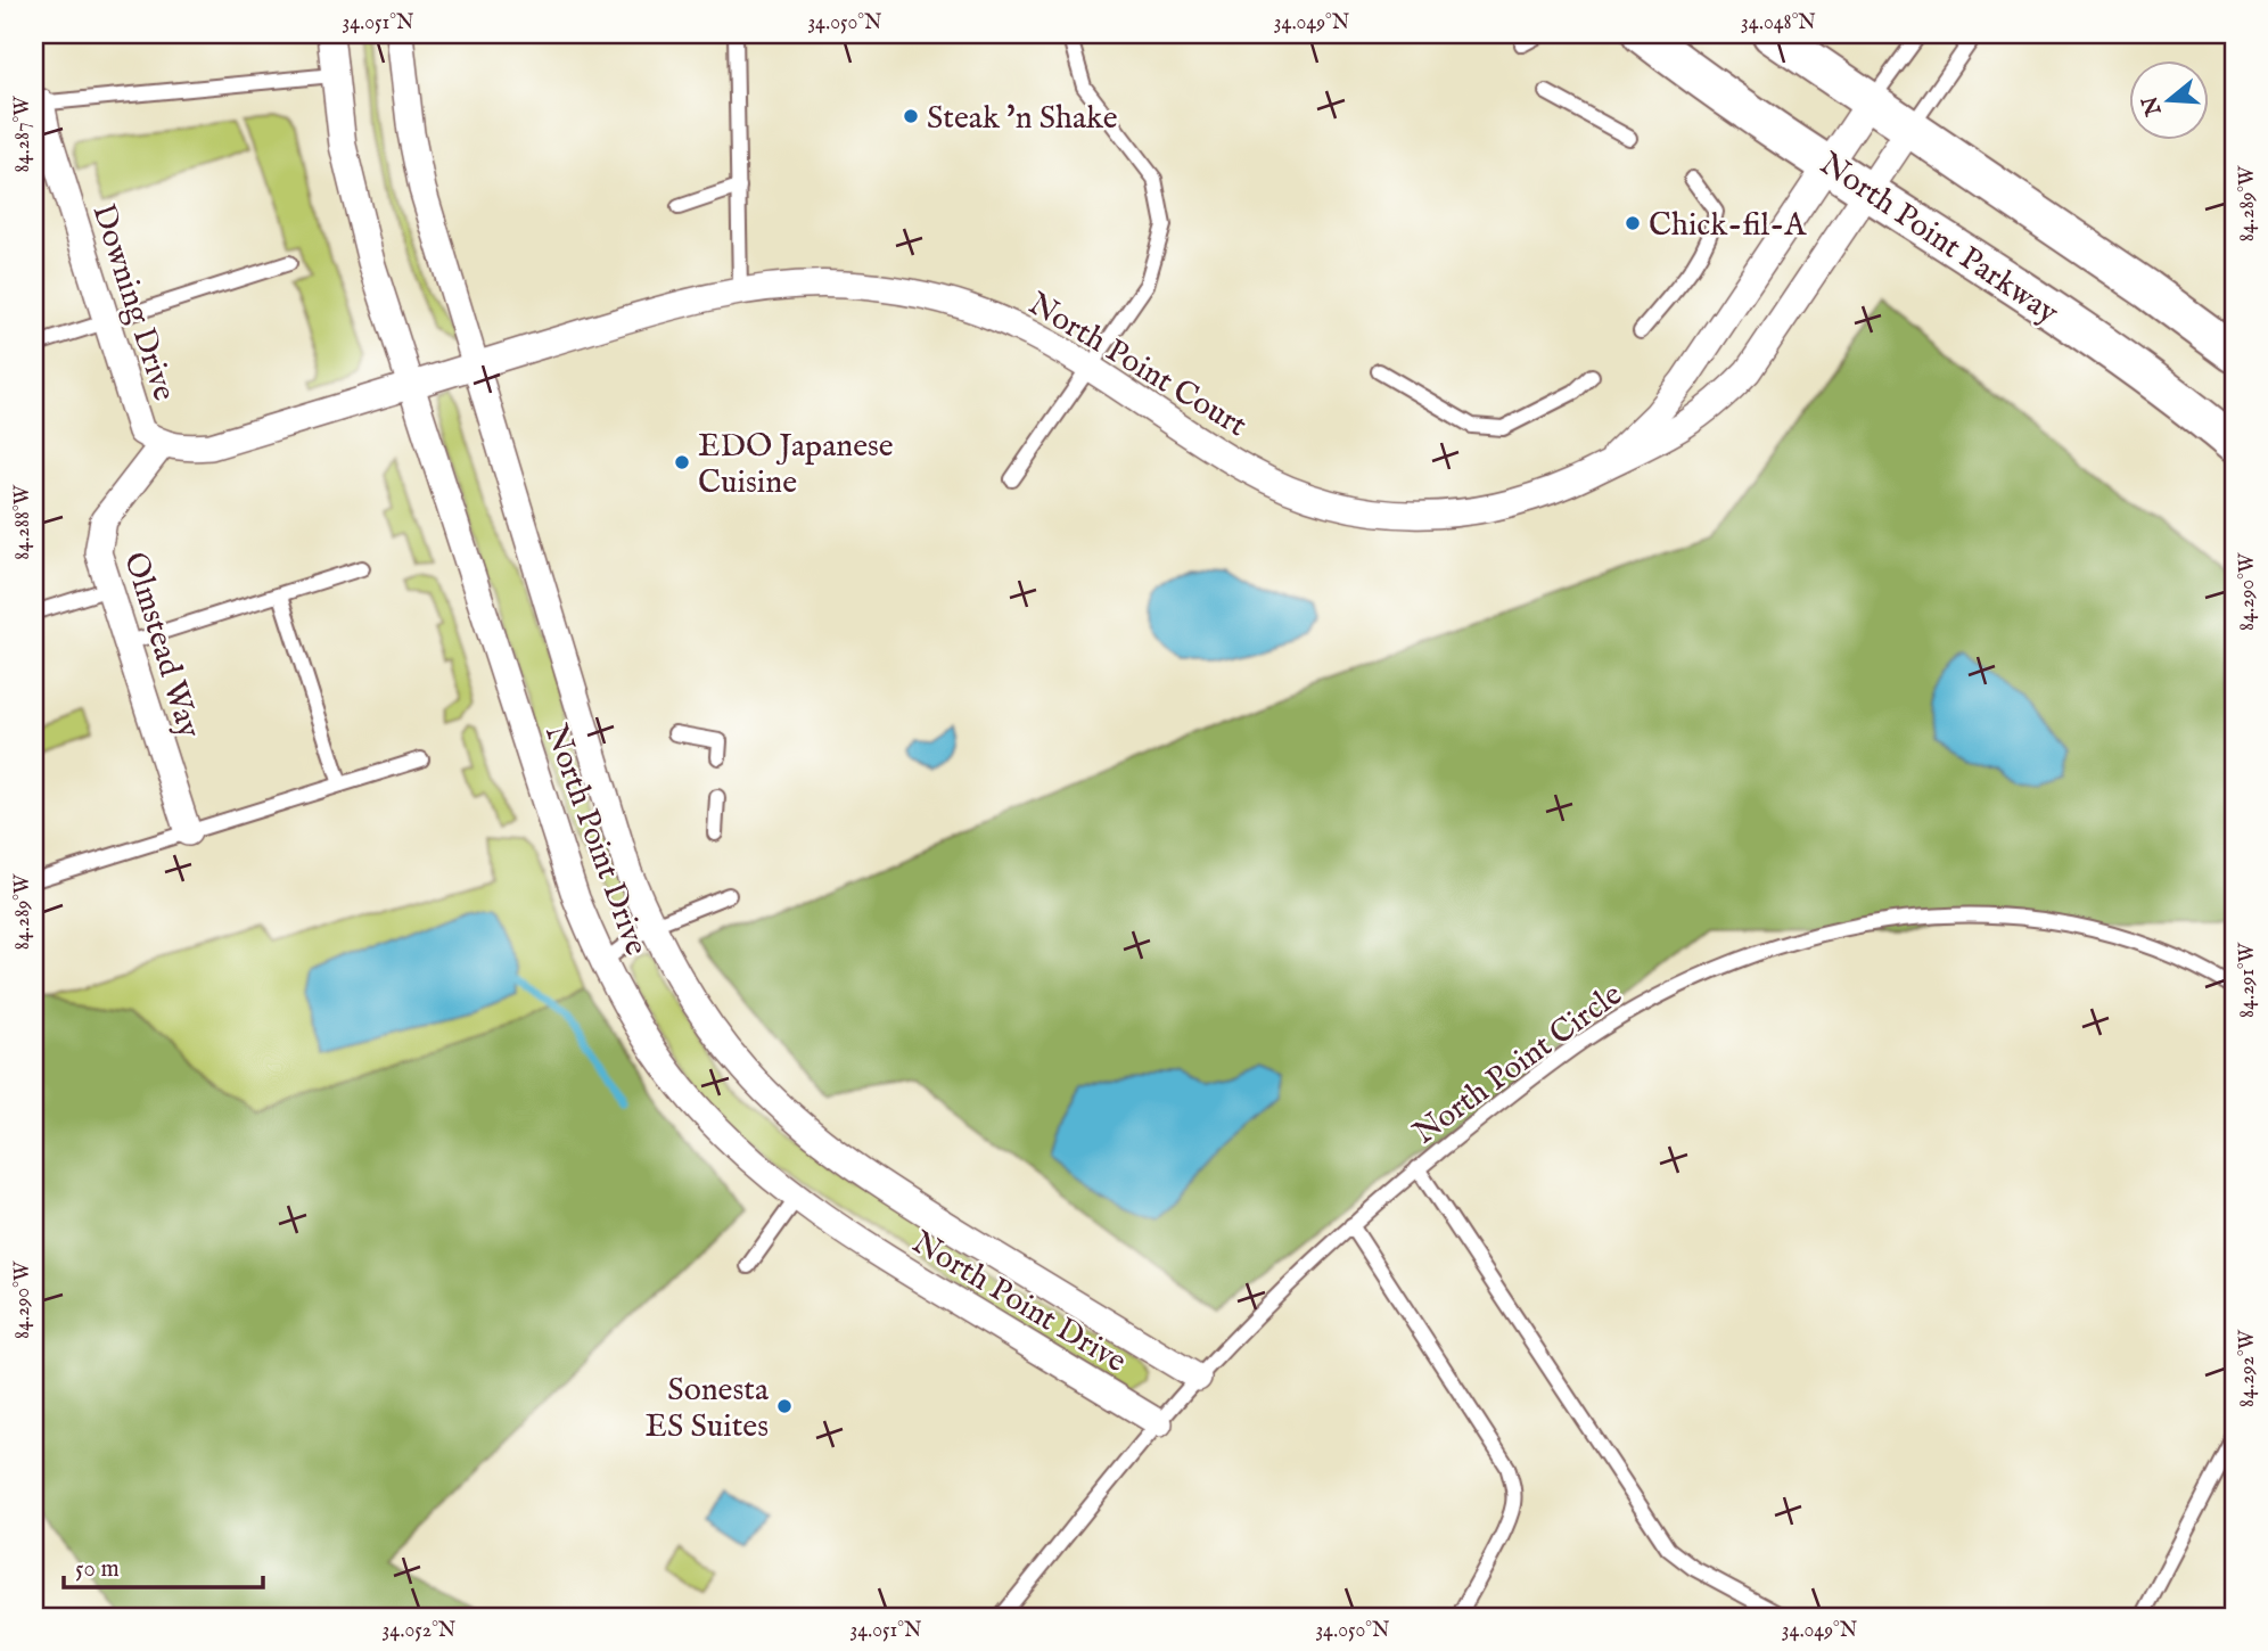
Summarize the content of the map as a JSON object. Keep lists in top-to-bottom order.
{
  "streets": {
    "street": [
      "North Point Parkway",
      "Downing Drive",
      "North Point Court",
      "Olmstead Way",
      "North Point Drive"
    ],
    "lane": ["North Point Circle"]
  },
  "crossings": [
    ["North Point Parkway", "North Point Court"],
    ["Downing Drive", "North Point Court"],
    ["Downing Drive", "Olmstead Way"],
    ["Downing Drive", "North Point Drive"],
    ["North Point Court", "North Point Drive"],
    ["North Point Drive", "North Point Circle"]
  ],
  "places": [
    "Steak 'n Shake",
    "Chick-fil-A",
    "EDO Japanese Cuisine",
    "Sonesta ES Suites"
  ],
  "scale_bar": "50 m",
  "north": "left",
  "coordinates": [
    "34.051°N",
    "34.050°N",
    "34.049°N",
    "34.048°N",
    "84.287°W",
    "84.289°W",
    "84.288°W",
    "84.290°W",
    "84.291°W",
    "84.292°W",
    "34.052°N"
  ]
}
